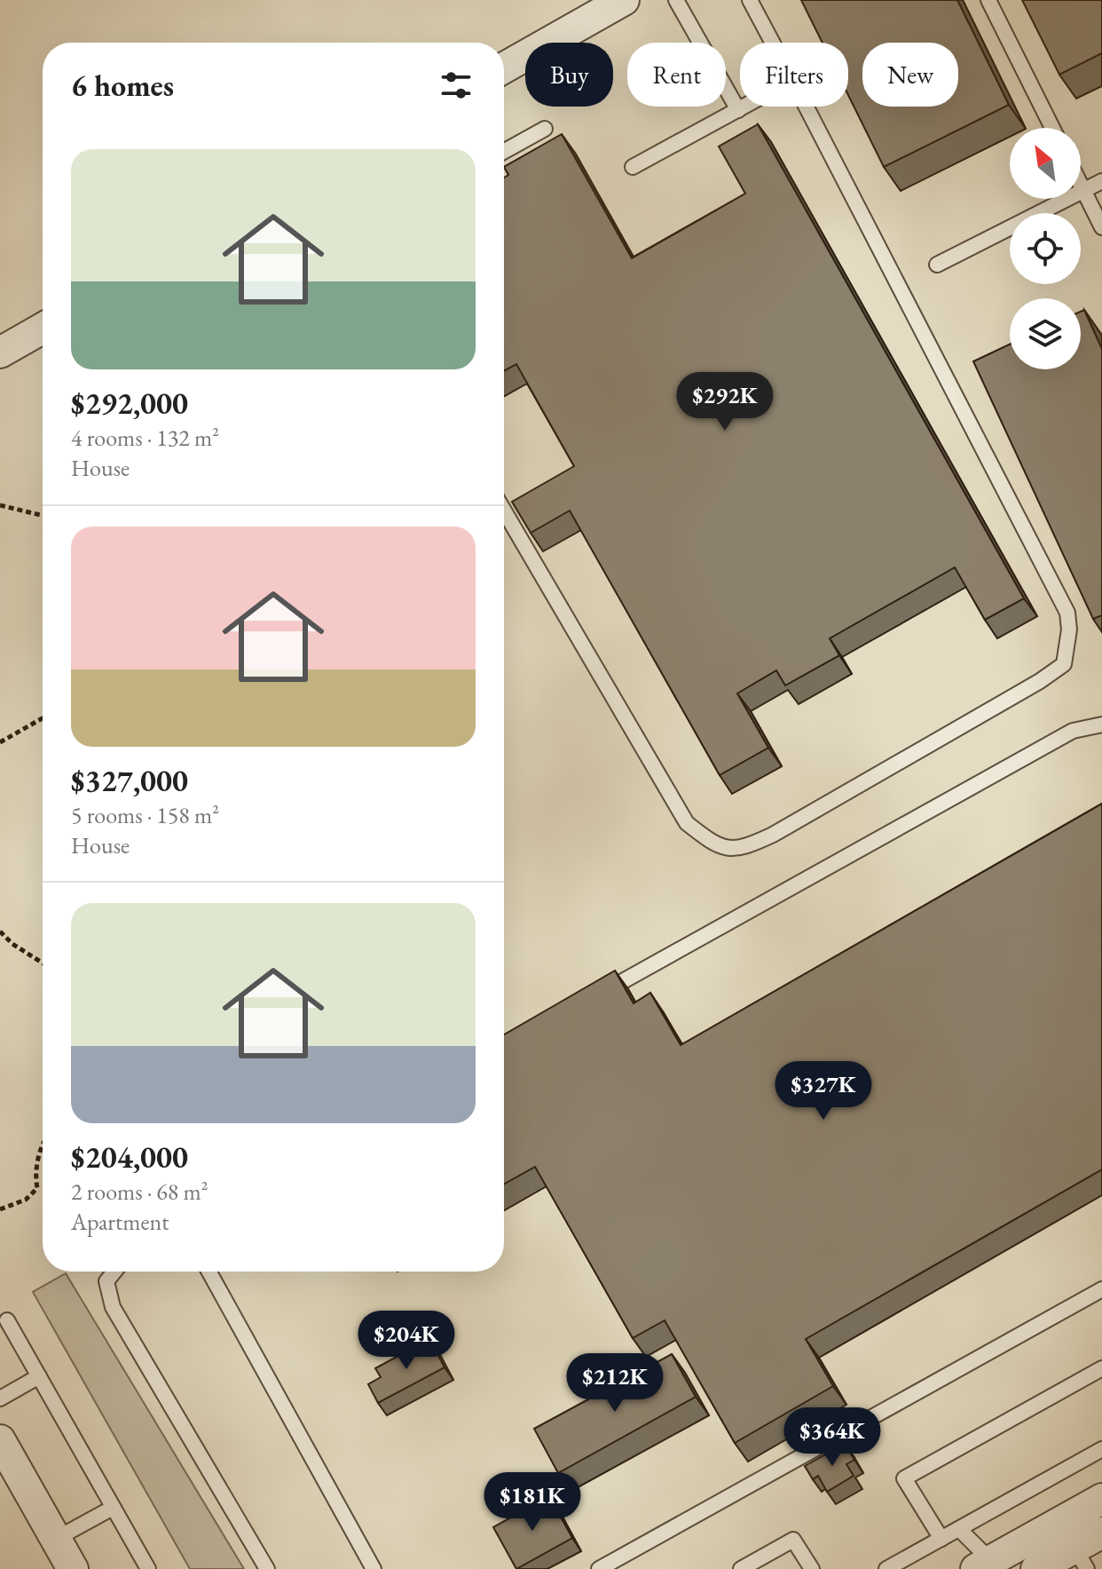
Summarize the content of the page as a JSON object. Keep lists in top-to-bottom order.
{
  "north": "top left",
  "page": {
    "chip": [
      "Buy",
      "Rent",
      "Filters",
      "New"
    ],
    "heading": "6 homes",
    "list": [
      {
        "name": "$292,000",
        "note": "4 rooms · 132 m² · House"
      },
      {
        "name": "$327,000",
        "note": "5 rooms · 158 m² · House"
      },
      {
        "name": "$204,000",
        "note": "2 rooms · 68 m² · Apartment"
      }
    ],
    "price": [
      "$292K",
      "$327K",
      "$204K",
      "$212K",
      "$364K",
      "$181K"
    ]
  }
}
